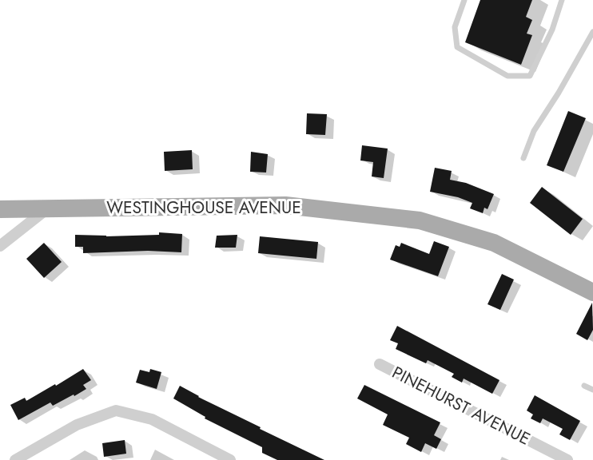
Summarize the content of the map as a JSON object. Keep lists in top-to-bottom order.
{
  "streets": {
    "main road": ["WESTINGHOUSE AVENUE"],
    "street": ["PINEHURST AVENUE"]
  }
}
